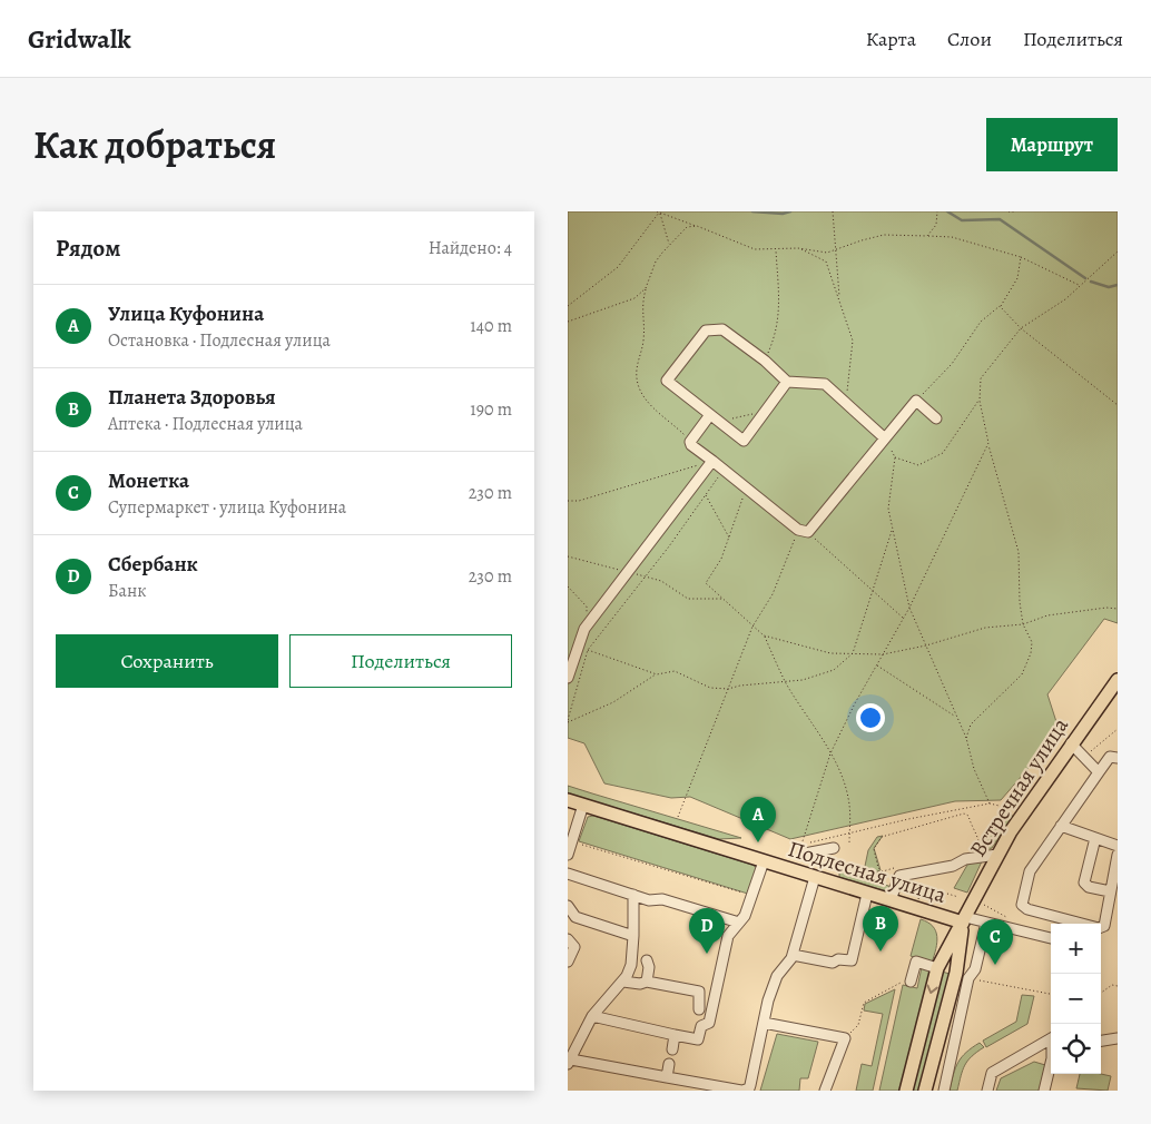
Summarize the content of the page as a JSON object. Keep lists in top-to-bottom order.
{
  "streets": {
    "main road": ["Встречная улица", "Подлесная улица"]
  },
  "crossings": [
    ["Встречная улица", "Подлесная улица"]
  ],
  "page": {
    "header": "Gridwalk",
    "nav": ["Карта", "Слои", "Поделиться"],
    "title": "Как добраться",
    "buttons": [
      "Маршрут",
      ["Сохранить", "Поделиться"]
    ],
    "heading": ["Рядом", "Найдено: 4"],
    "list": [
      {
        "mark": "A",
        "name": "Улица Куфонина",
        "note": "Остановка · Подлесная улица",
        "value": "140 m"
      },
      {
        "mark": "B",
        "name": "Планета Здоровья",
        "note": "Аптека · Подлесная улица",
        "value": "190 m"
      },
      {
        "mark": "C",
        "name": "Монетка",
        "note": "Супермаркет · улица Куфонина",
        "value": "230 m"
      },
      {
        "mark": "D",
        "name": "Сбербанк",
        "note": "Банк",
        "value": "230 m"
      }
    ],
    "pins": [
      "A",
      "B",
      "D",
      "C"
    ],
    "map_buttons": ["+", "−"]
  }
}
